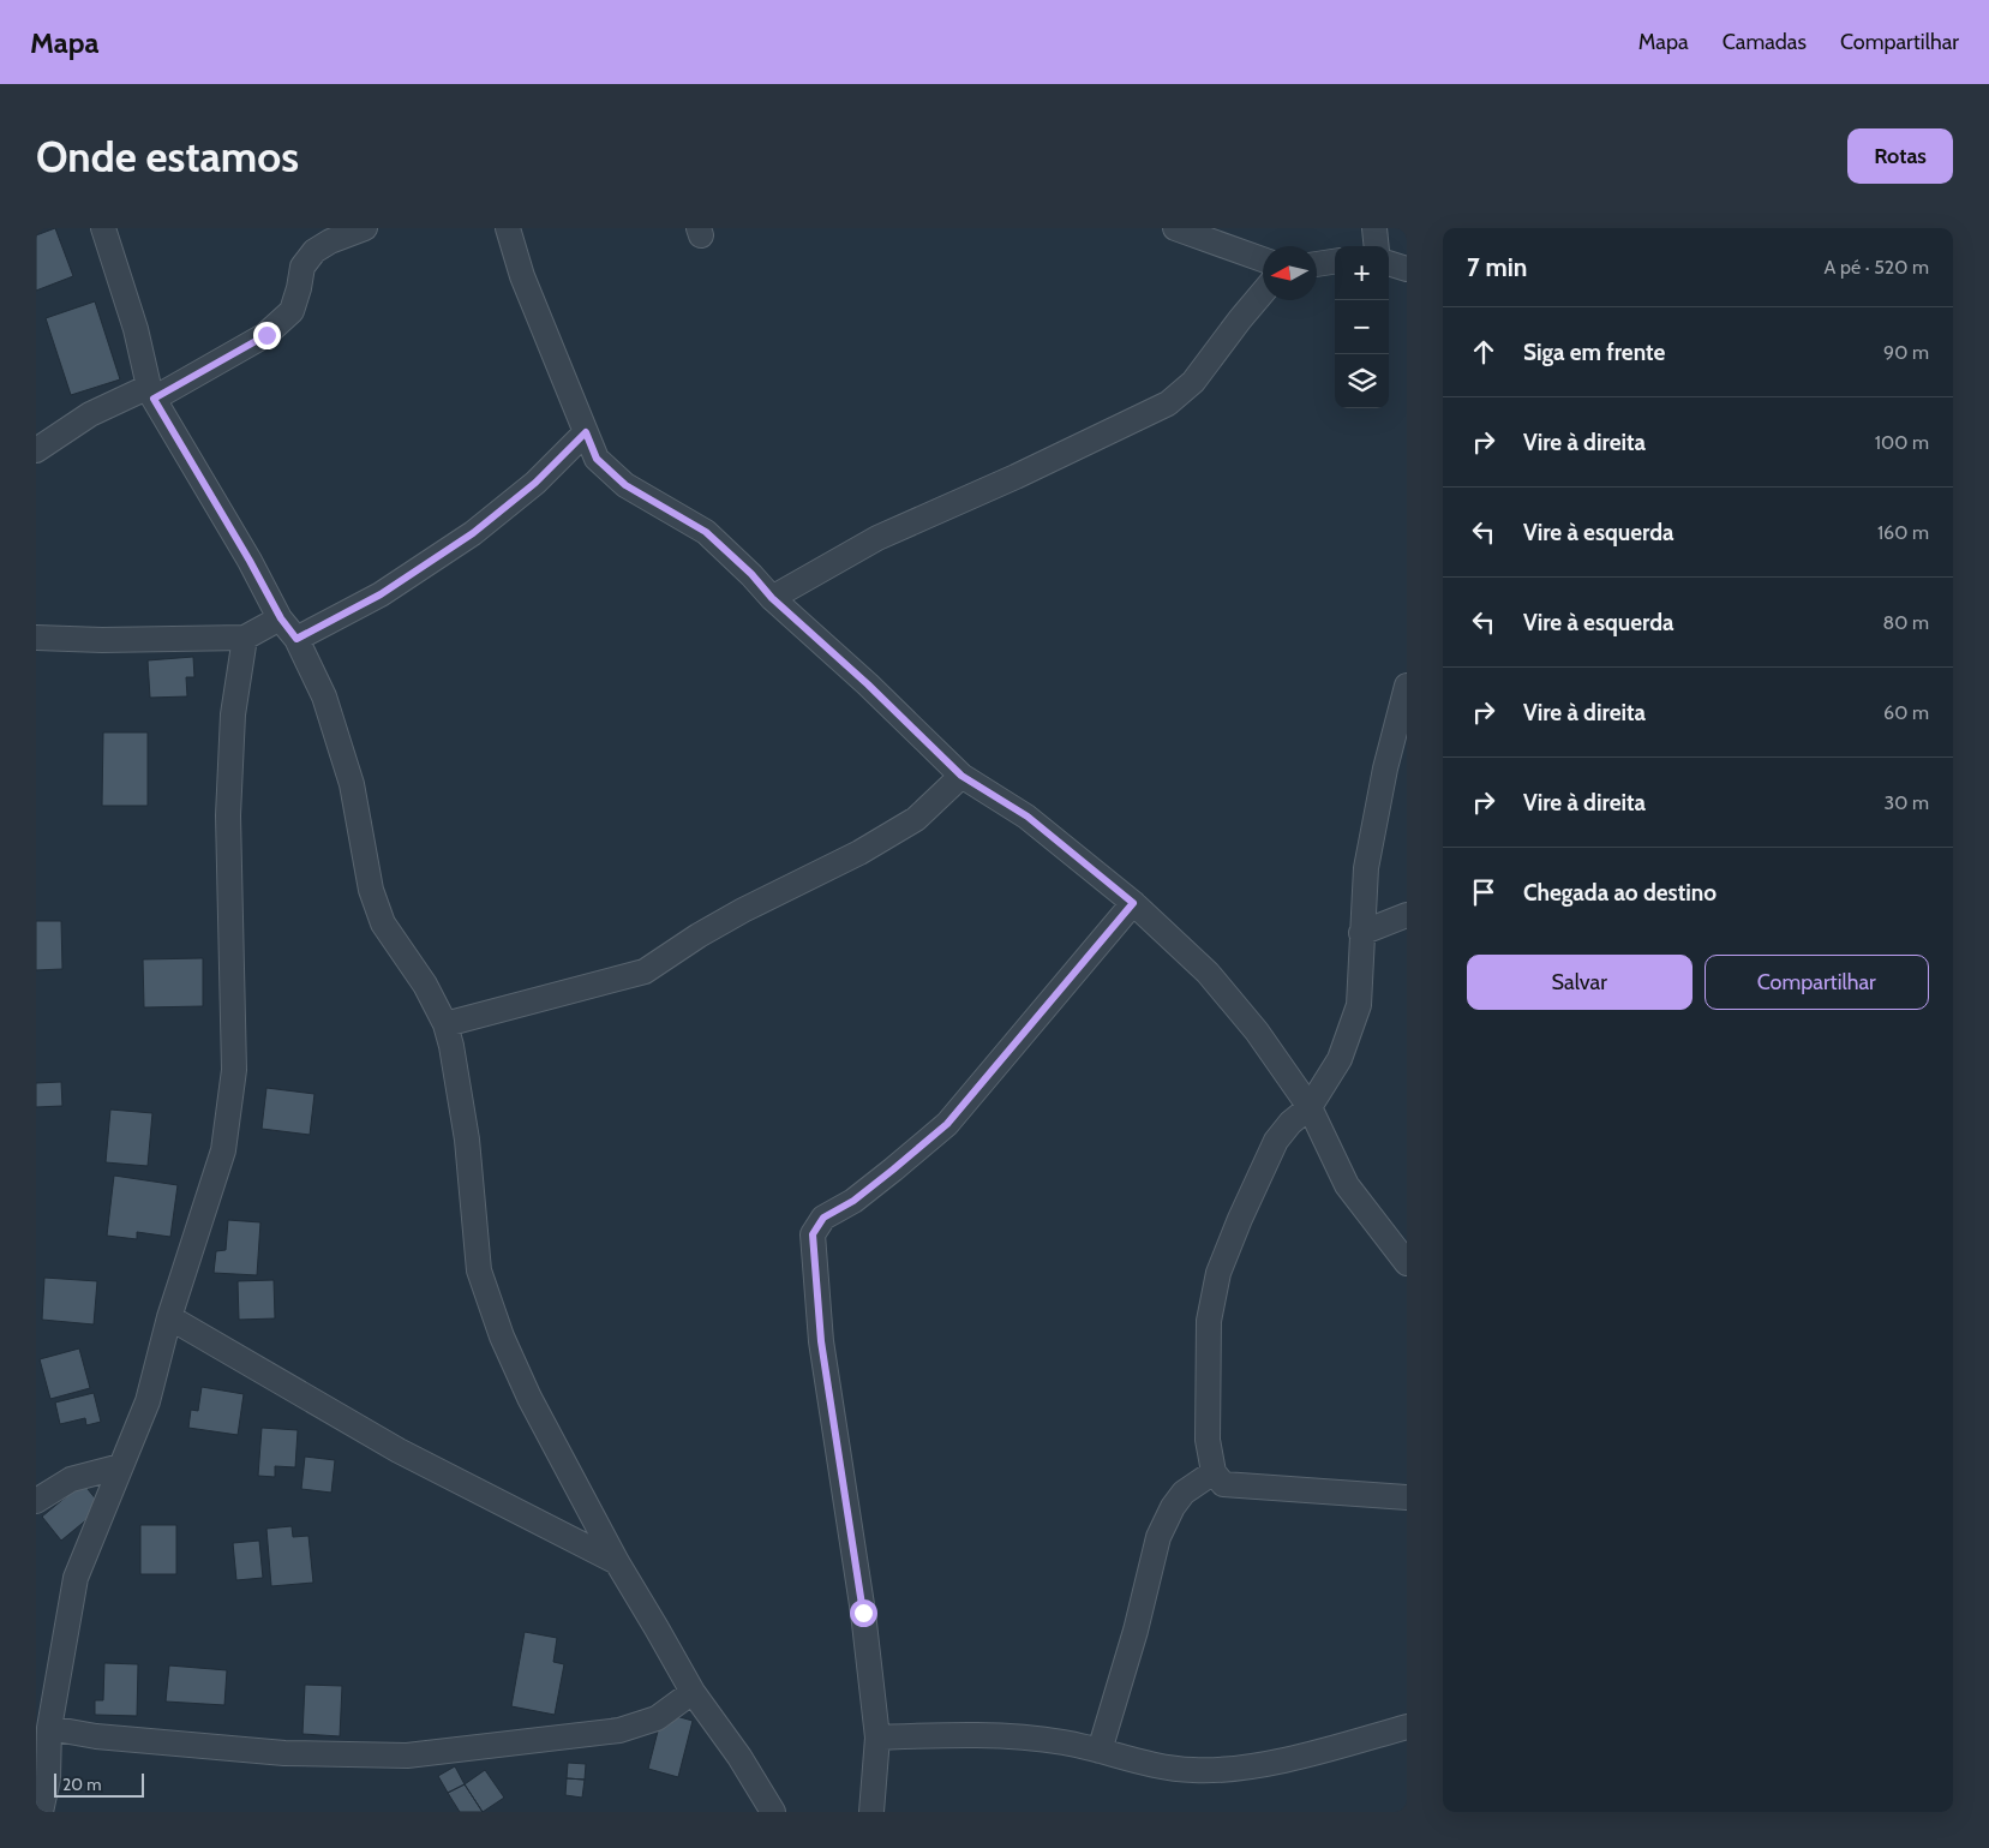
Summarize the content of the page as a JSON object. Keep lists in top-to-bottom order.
{
  "scale_bar": "20 m",
  "north": "left",
  "page": {
    "header": "Mapa",
    "nav": ["Mapa", "Camadas", "Compartilhar"],
    "buttons": [
      "Rotas",
      ["Salvar", "Compartilhar"]
    ],
    "title": "Onde estamos",
    "heading": ["7 min", "A pé · 520 m"],
    "map_buttons": ["+", "−"],
    "list": [
      ["Siga em frente", "90 m"],
      ["Vire à direita", "100 m"],
      ["Vire à esquerda", "160 m"],
      ["Vire à esquerda", "80 m"],
      ["Vire à direita", "60 m"],
      ["Vire à direita", "30 m"],
      "Chegada ao destino"
    ],
    "scale": "20 m"
  }
}
